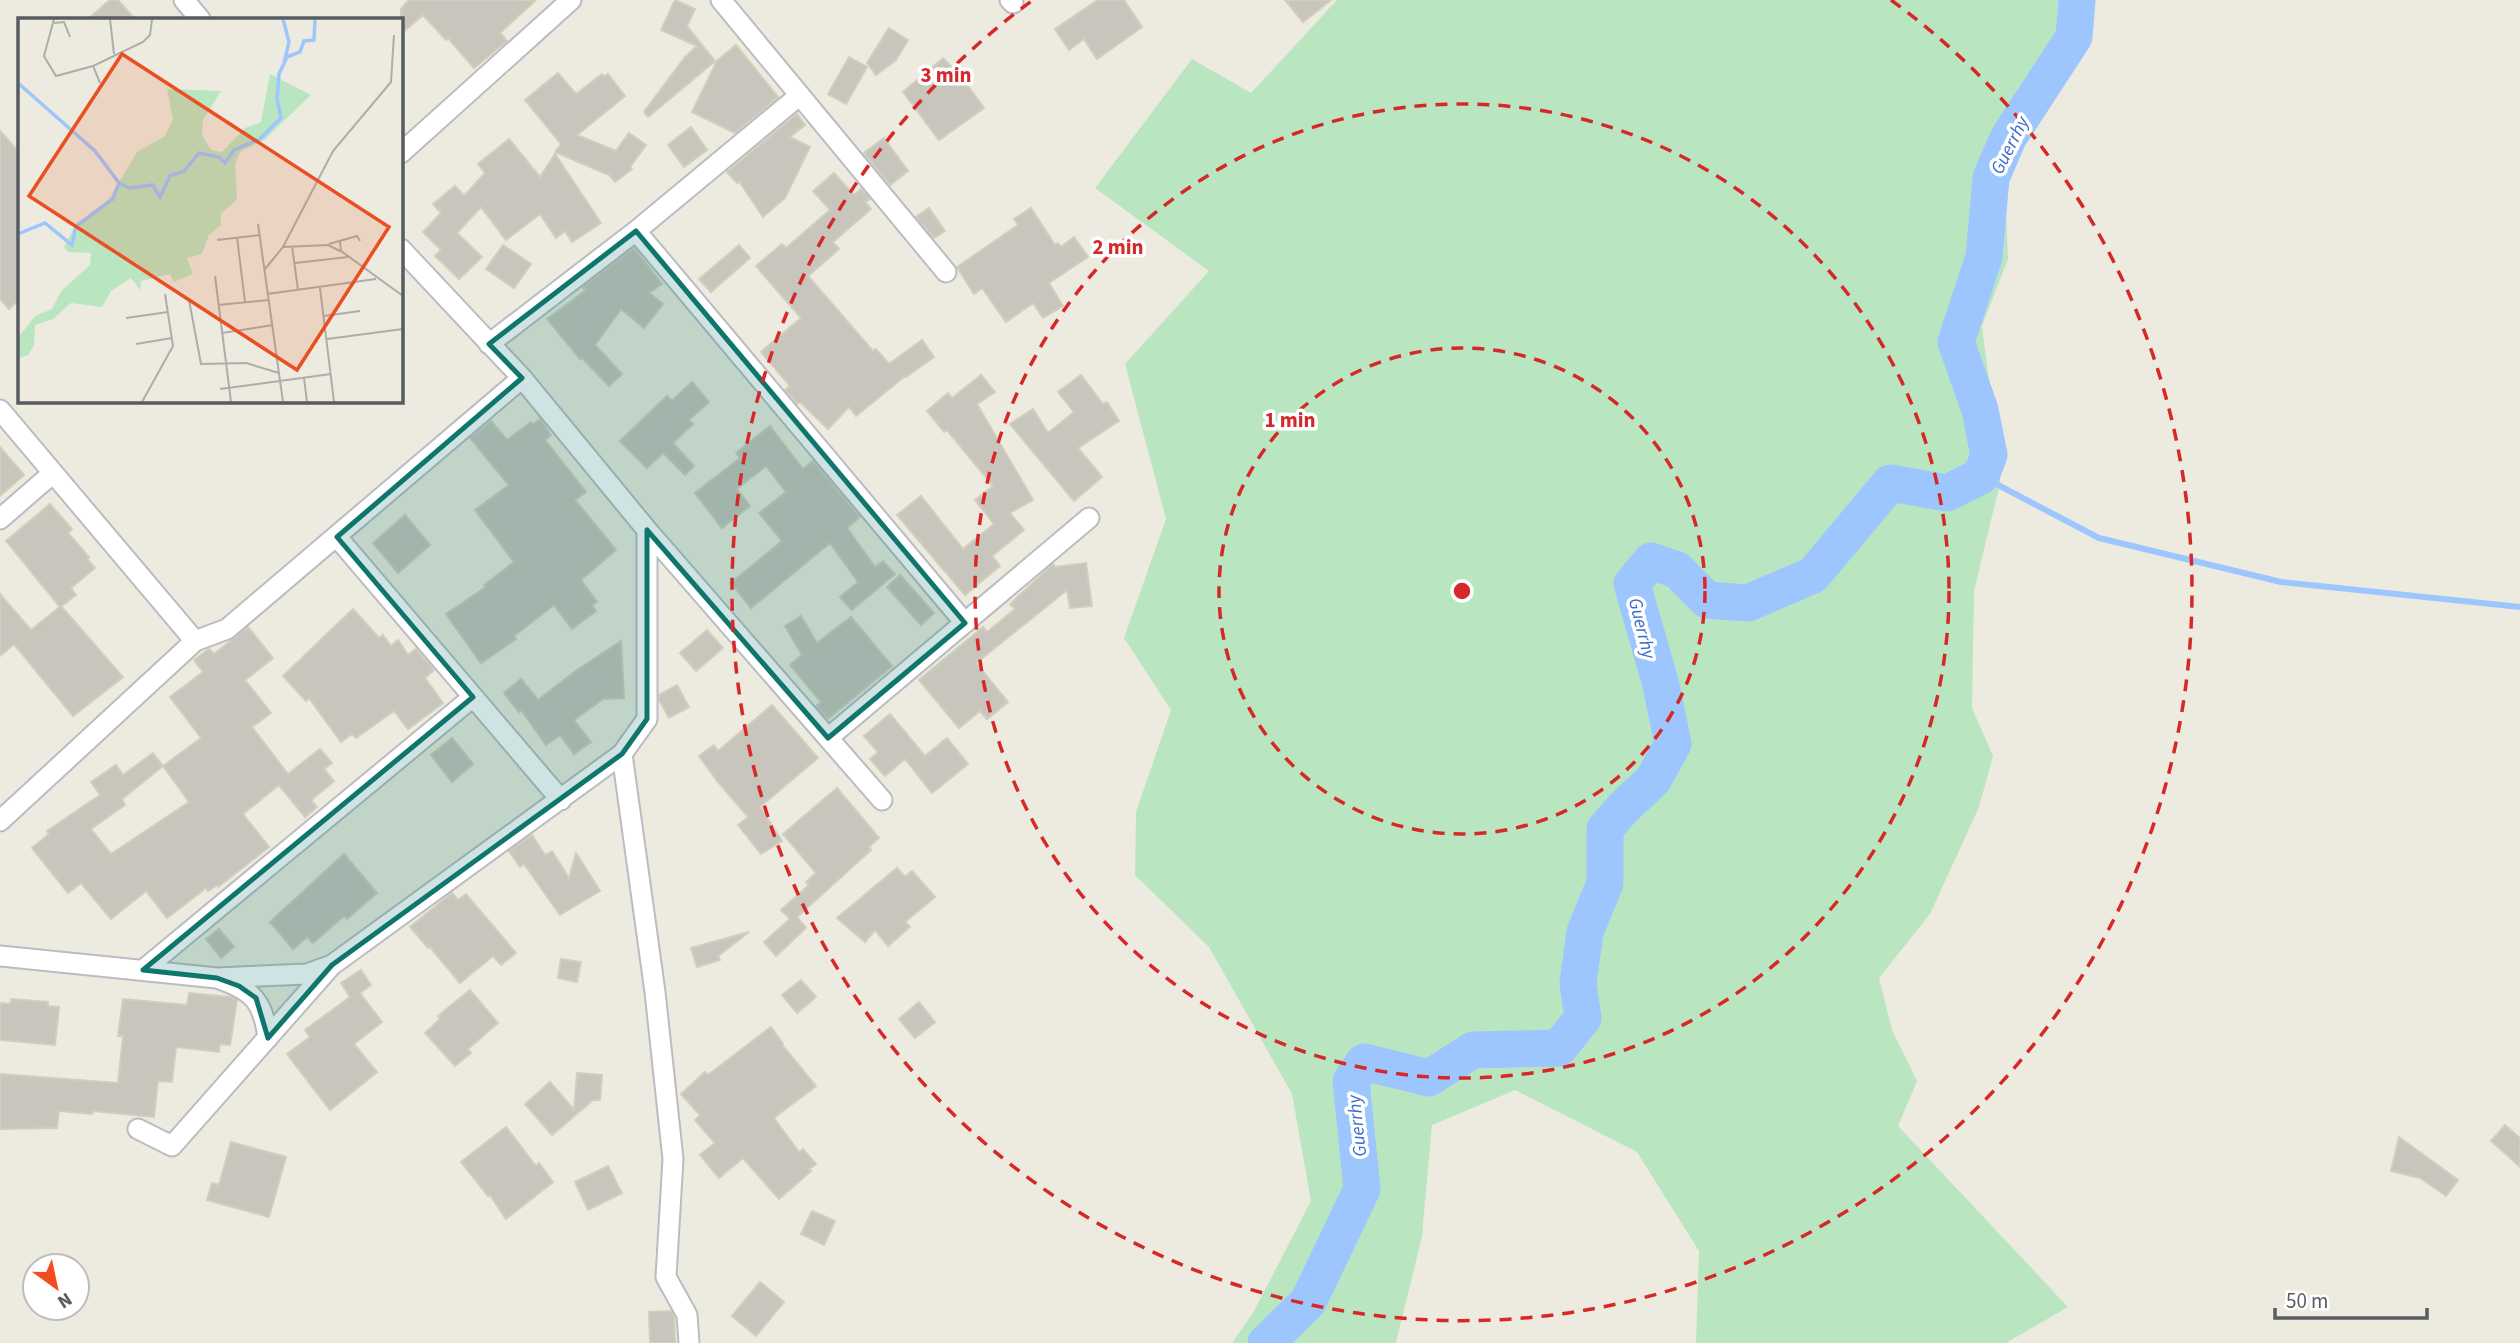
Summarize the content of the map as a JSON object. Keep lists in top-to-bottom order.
{
  "water": ["Guerrhy"],
  "scale_bar": "50 m",
  "north": "bottom right",
  "rings": ["3 min", "2 min", "1 min"]
}
